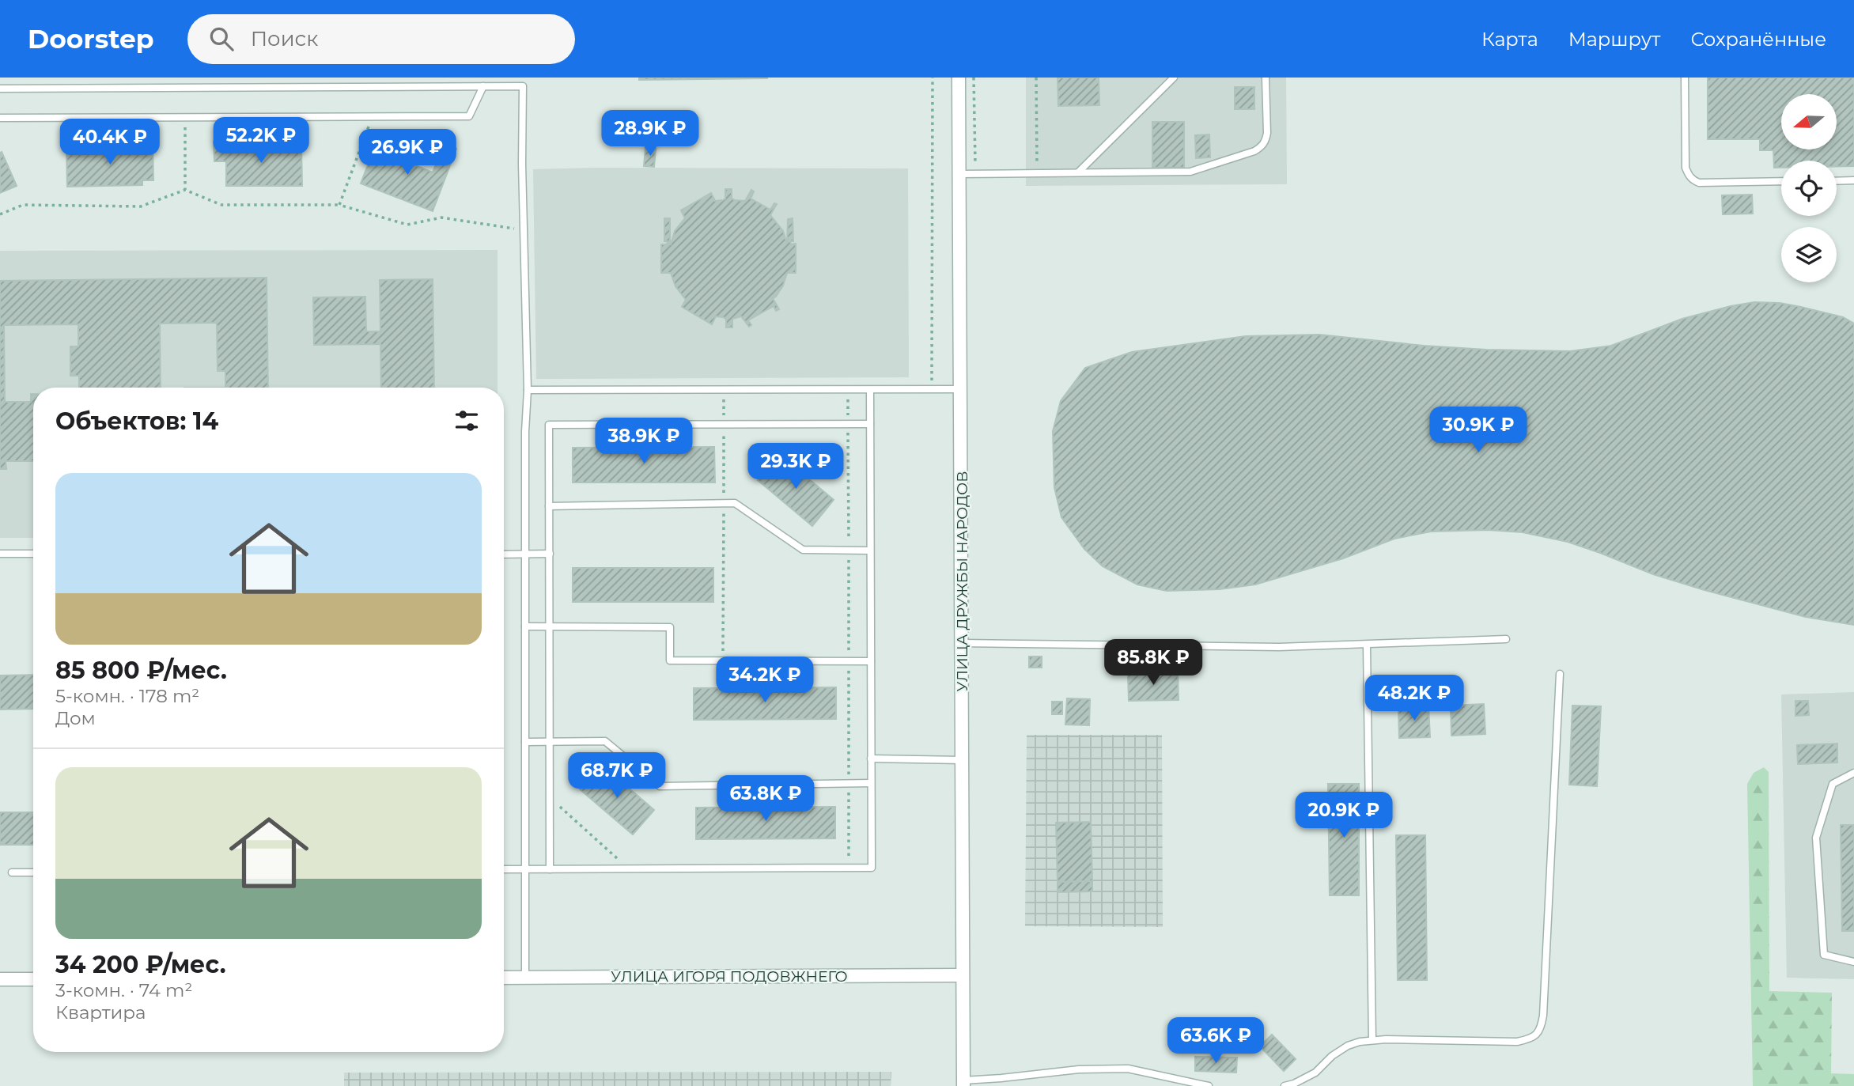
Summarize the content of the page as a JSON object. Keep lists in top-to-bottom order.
{
  "streets": {
    "street": ["УЛИЦА ДРУЖБЫ НАРОДОВ", "УЛИЦА ИГОРЯ ПОДОВЖНЕГО"]
  },
  "crossings": [
    ["УЛИЦА ДРУЖБЫ НАРОДОВ", "УЛИЦА ИГОРЯ ПОДОВЖНЕГО"]
  ],
  "north": "left",
  "page": {
    "header": "Doorstep",
    "search": "Поиск",
    "nav": ["Карта", "Маршрут", "Сохранённые"],
    "price": [
      "28.9K ₽",
      "52.2K ₽",
      "40.4K ₽",
      "26.9K ₽",
      "30.9K ₽",
      "38.9K ₽",
      "29.3K ₽",
      "85.8K ₽",
      "34.2K ₽",
      "48.2K ₽",
      "68.7K ₽",
      "63.8K ₽",
      "20.9K ₽",
      "63.6K ₽"
    ],
    "heading": "Объектов: 14",
    "list": [
      {
        "name": "85 800 ₽/мес.",
        "note": "5-комн. · 178 m² · Дом"
      },
      {
        "name": "34 200 ₽/мес.",
        "note": "3-комн. · 74 m² · Квартира"
      }
    ]
  }
}
